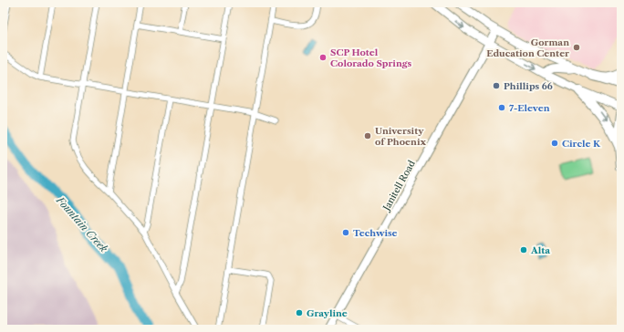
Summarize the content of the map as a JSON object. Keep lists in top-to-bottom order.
{
  "streets": {
    "main road": ["Janitell Road"]
  },
  "water": ["Fountain Creek"],
  "places": [
    "Gorman Education Center",
    "SCP Hotel Colorado Springs",
    "Phillips 66",
    "7-Eleven",
    "University of Phoenix",
    "Circle K",
    "Techwise",
    "Alta",
    "Grayline"
  ]
}
